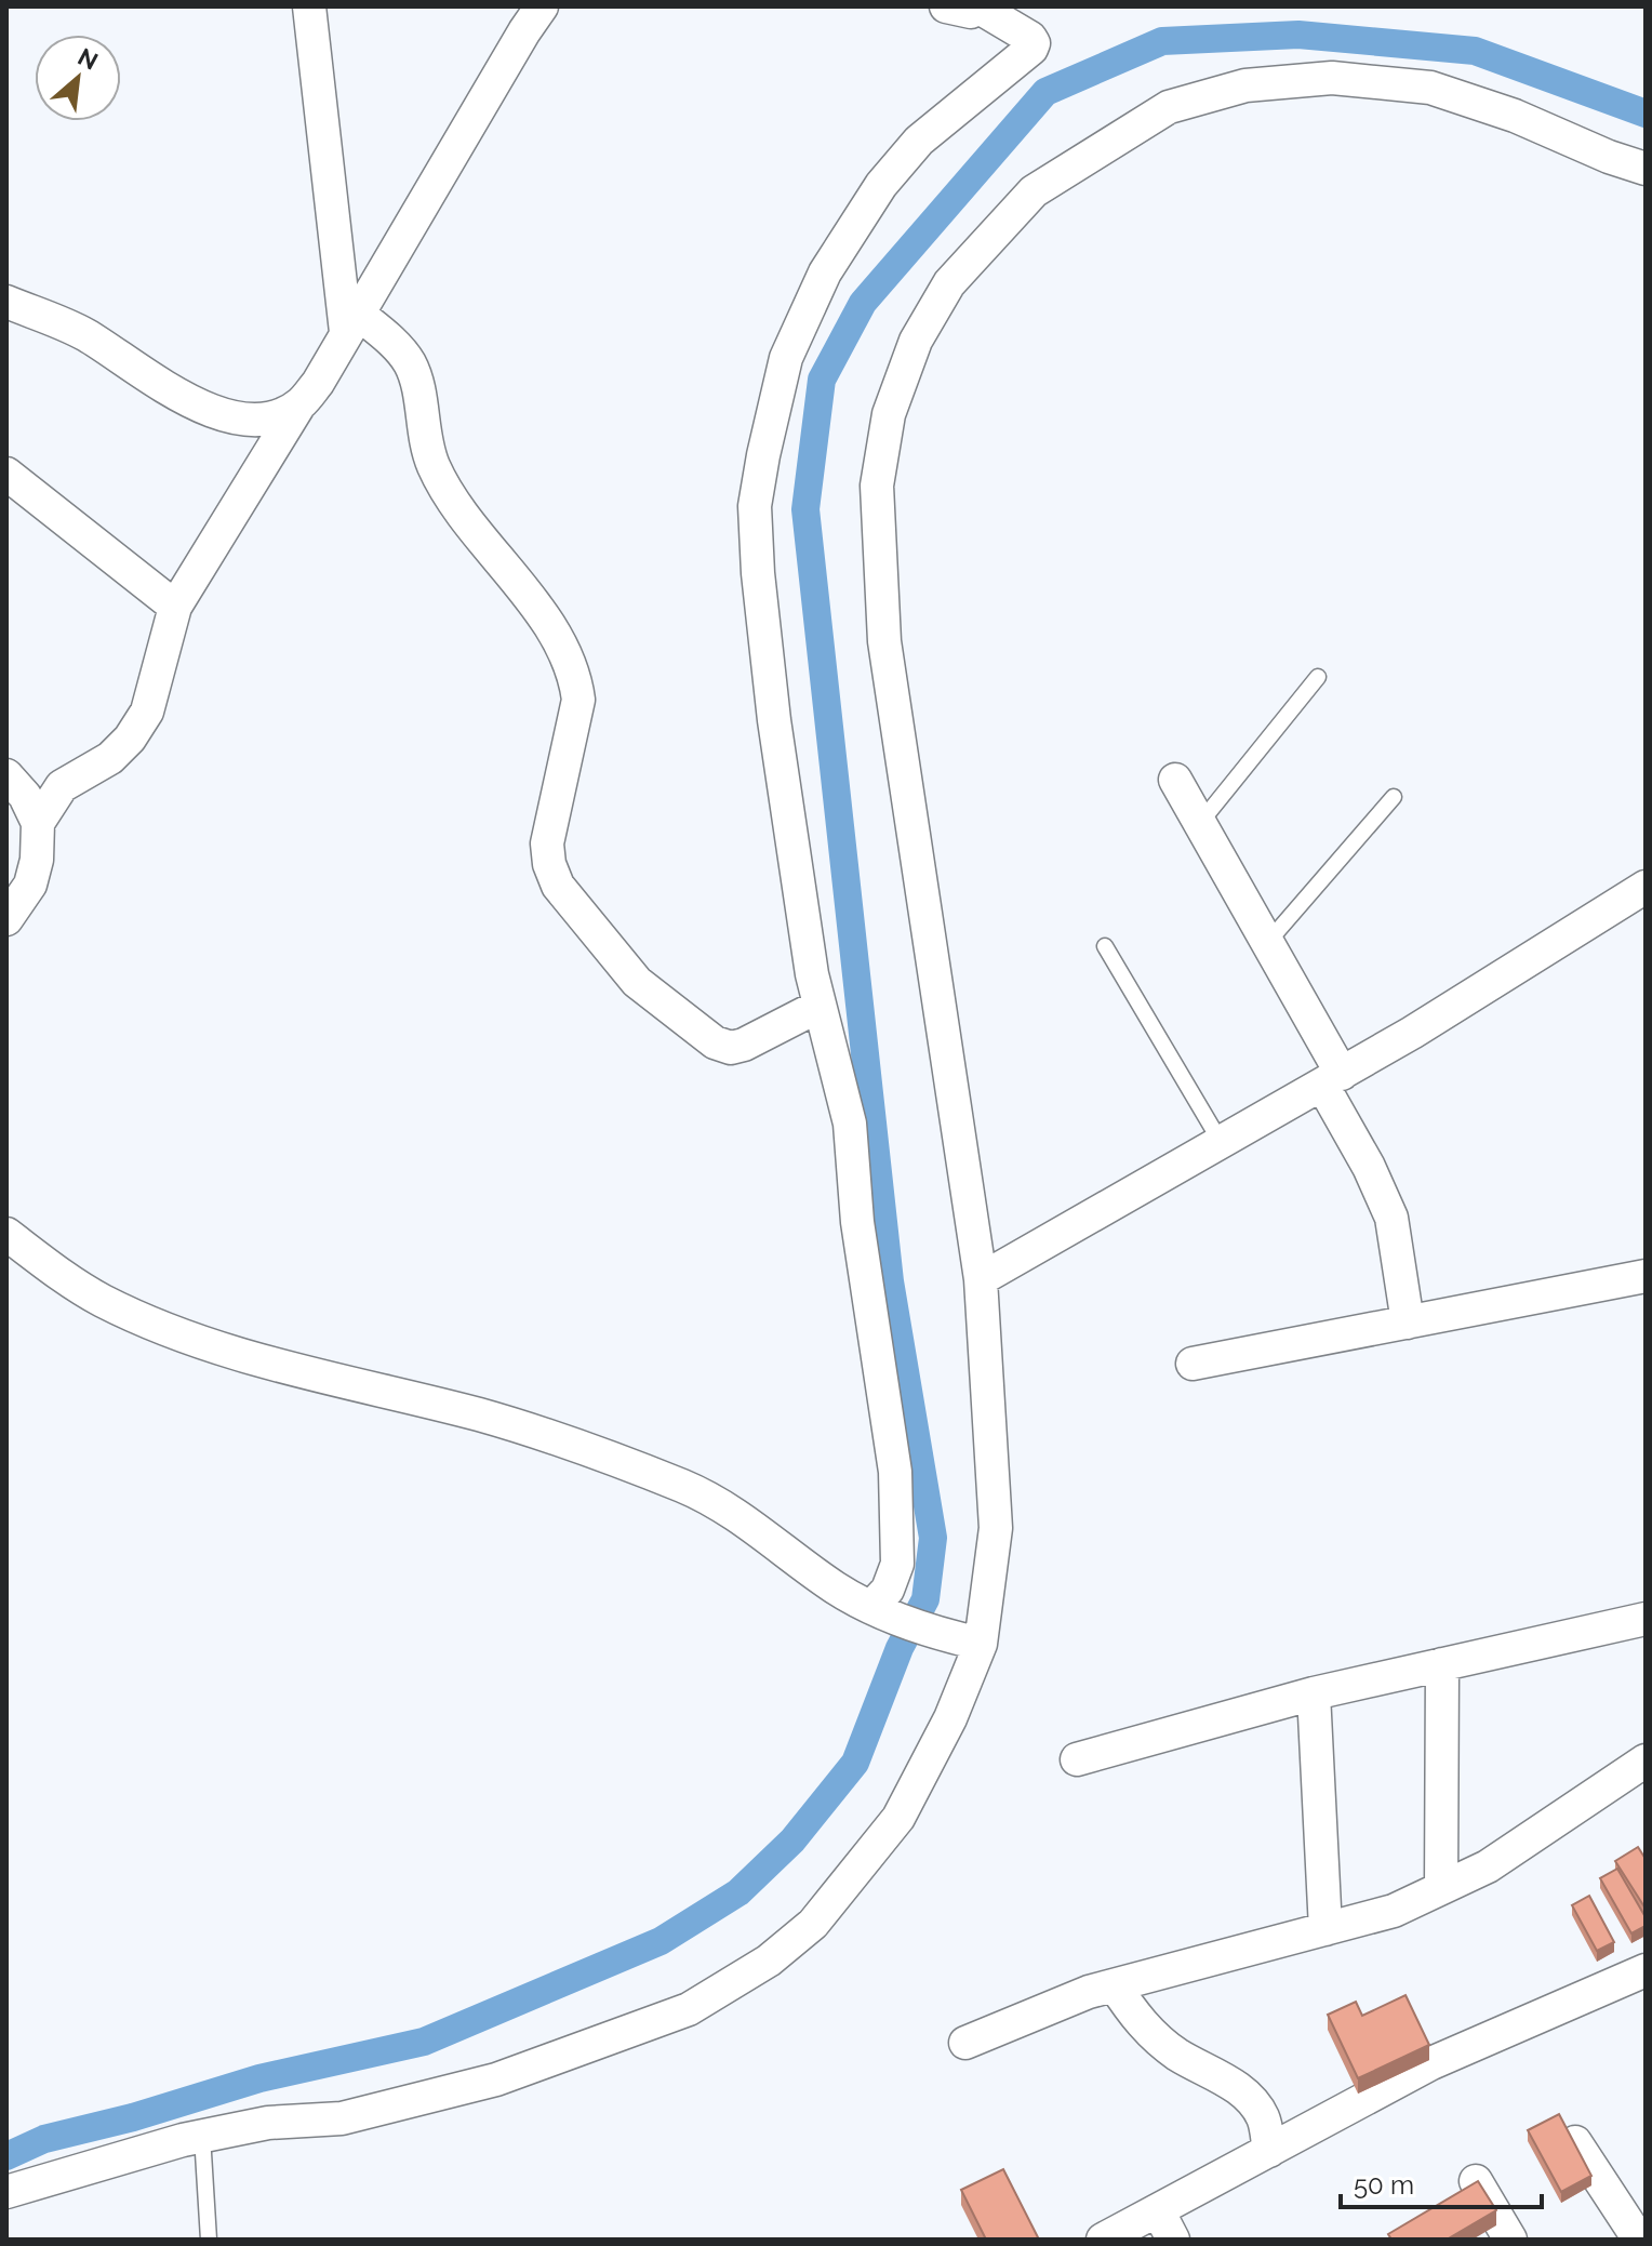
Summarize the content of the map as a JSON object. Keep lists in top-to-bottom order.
{
  "scale_bar": "50 m",
  "north": "top right"
}
